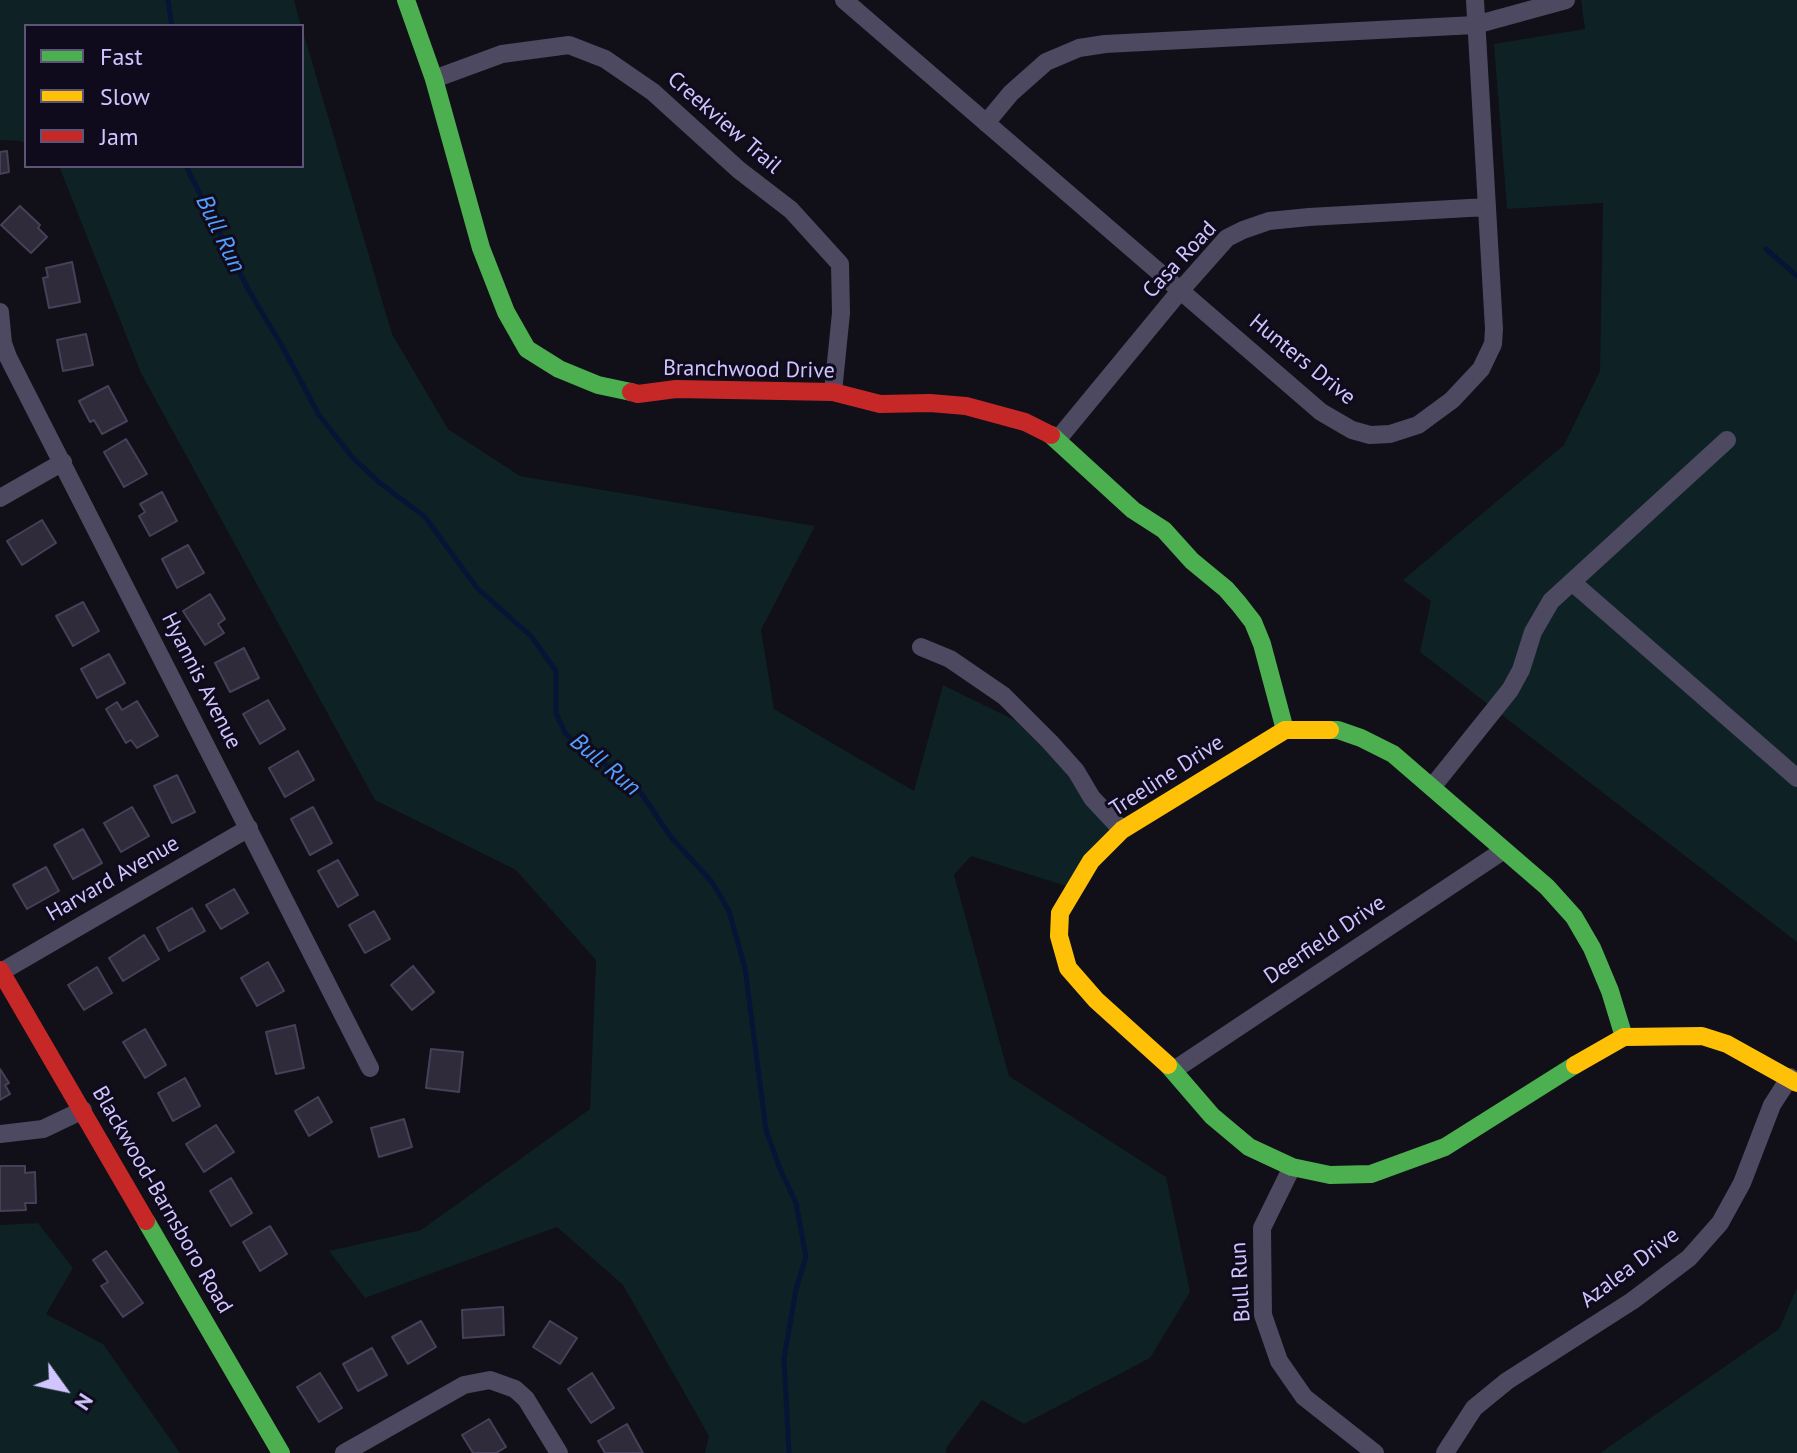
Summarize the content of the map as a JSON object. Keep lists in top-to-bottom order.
{
  "streets": {
    "street": [
      "Creekview Trail",
      "Casa Road",
      "Hunters Drive",
      "Branchwood Drive",
      "Hyannis Avenue",
      "Treeline Drive",
      "Harvard Avenue",
      "Deerfield Drive",
      "Blackwood-Barnsboro Road",
      "Azalea Drive",
      "Bull Run"
    ]
  },
  "crossings": [
    ["Creekview Trail", "Branchwood Drive"],
    ["Casa Road", "Hunters Drive"],
    ["Casa Road", "Branchwood Drive"],
    ["Branchwood Drive", "Treeline Drive"],
    ["Hyannis Avenue", "Harvard Avenue"],
    ["Treeline Drive", "Deerfield Drive"],
    ["Treeline Drive", "Azalea Drive"],
    ["Treeline Drive", "Bull Run"],
    ["Harvard Avenue", "Blackwood-Barnsboro Road"]
  ],
  "water": ["Bull Run"],
  "legend": ["Fast", "Slow", "Jam"],
  "north": "bottom right"
}
